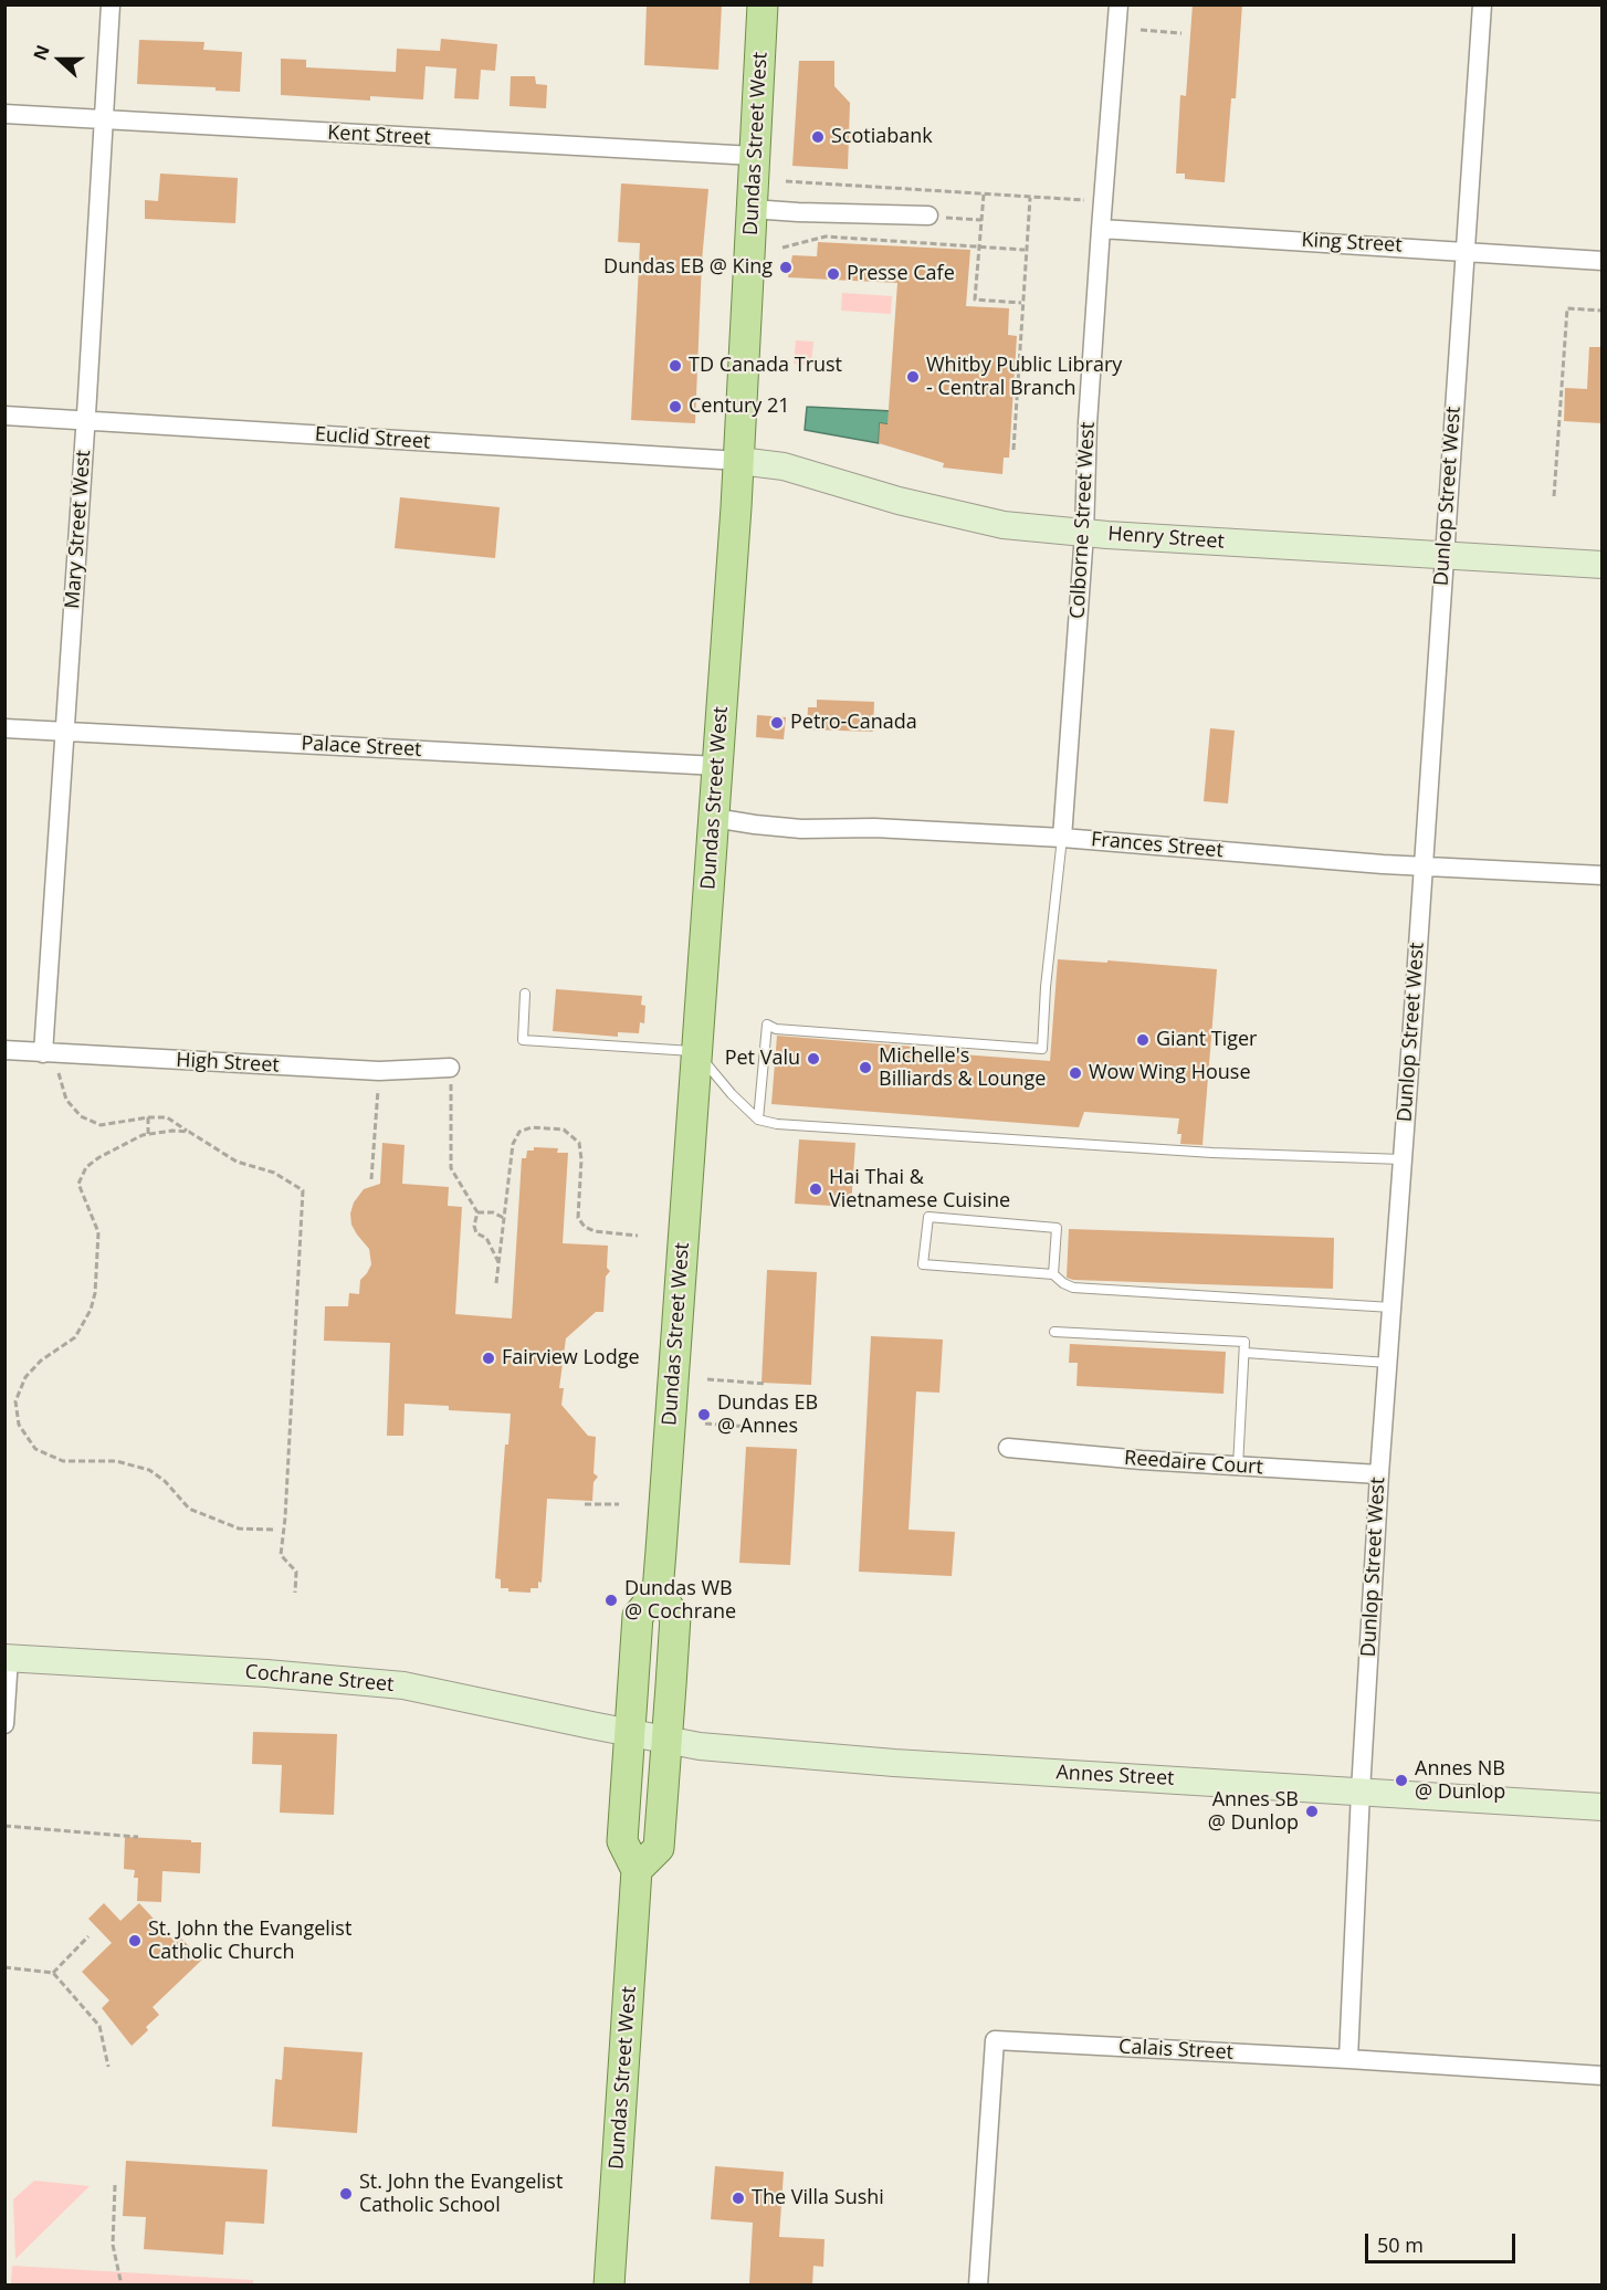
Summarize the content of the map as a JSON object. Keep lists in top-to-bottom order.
{
  "streets": {
    "main road": [
      "Dundas Street West",
      "Henry Street",
      "Cochrane Street",
      "Annes Street"
    ],
    "street": [
      "Kent Street",
      "King Street",
      "Euclid Street",
      "Dunlop Street West",
      "Colborne Street West",
      "Mary Street West",
      "Palace Street",
      "Frances Street",
      "High Street",
      "Reedaire Court",
      "Calais Street"
    ]
  },
  "crossings": [
    ["Kent Street", "Dundas Street West"],
    ["Kent Street", "Mary Street West"],
    ["Dundas Street West", "Euclid Street"],
    ["Dundas Street West", "Henry Street"],
    ["Dundas Street West", "Palace Street"],
    ["Dundas Street West", "Frances Street"],
    ["Dundas Street West", "Cochrane Street"],
    ["Dundas Street West", "Annes Street"],
    ["King Street", "Dunlop Street West"],
    ["King Street", "Colborne Street West"],
    ["Euclid Street", "Mary Street West"],
    ["Euclid Street", "Henry Street"],
    ["Dunlop Street West", "Henry Street"],
    ["Dunlop Street West", "Frances Street"],
    ["Dunlop Street West", "Reedaire Court"],
    ["Dunlop Street West", "Annes Street"],
    ["Dunlop Street West", "Calais Street"],
    ["Colborne Street West", "Henry Street"],
    ["Colborne Street West", "Frances Street"],
    ["Mary Street West", "Palace Street"],
    ["Mary Street West", "High Street"],
    ["Cochrane Street", "Annes Street"]
  ],
  "places": [
    "Scotiabank",
    "Dundas EB @ King",
    "Presse Cafe",
    "TD Canada Trust",
    "Whitby Public Library - Central Branch",
    "Century 21",
    "Petro-Canada",
    "Giant Tiger",
    "Pet Valu",
    "Michelle's Billiards & Lounge",
    "Wow Wing House",
    "Hai Thai & Vietnamese Cuisine",
    "Fairview Lodge",
    "Dundas EB @ Annes",
    "Dundas WB @ Cochrane",
    "Annes NB @ Dunlop",
    "Annes SB @ Dunlop",
    "St. John the Evangelist Catholic Church",
    "St. John the Evangelist Catholic School",
    "The Villa Sushi"
  ],
  "scale_bar": "50 m",
  "north": "left"
}
